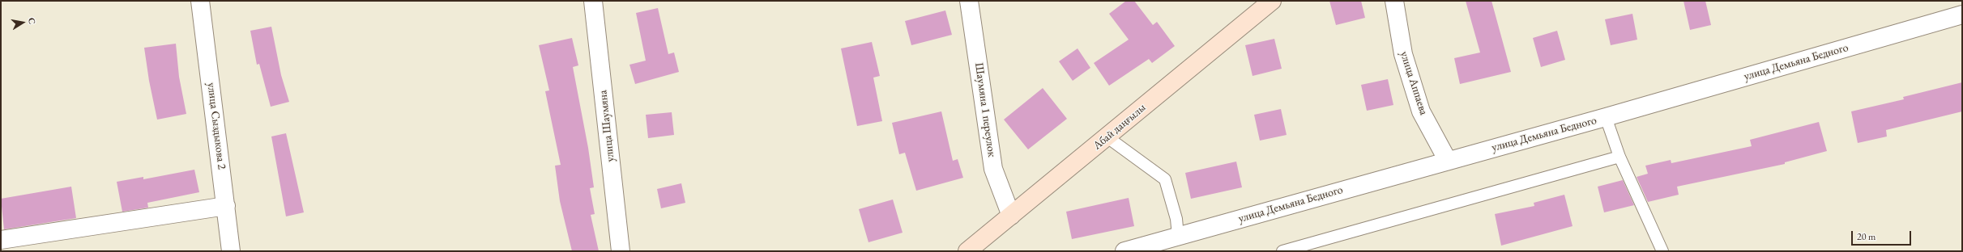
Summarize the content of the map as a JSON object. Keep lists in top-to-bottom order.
{
  "streets": {
    "street": [
      "улица Демьяна Бедного",
      "улица Аппаева",
      "Шаумяна 1 переулок",
      "улица Сыздыкова 2",
      "улица Шаумяна",
      "Абай даңғылы"
    ]
  },
  "crossings": [
    ["улица Демьяна Бедного", "улица Аппаева"],
    ["Шаумяна 1 переулок", "Абай даңғылы"]
  ],
  "scale_bar": "20 m",
  "north": "right"
}
